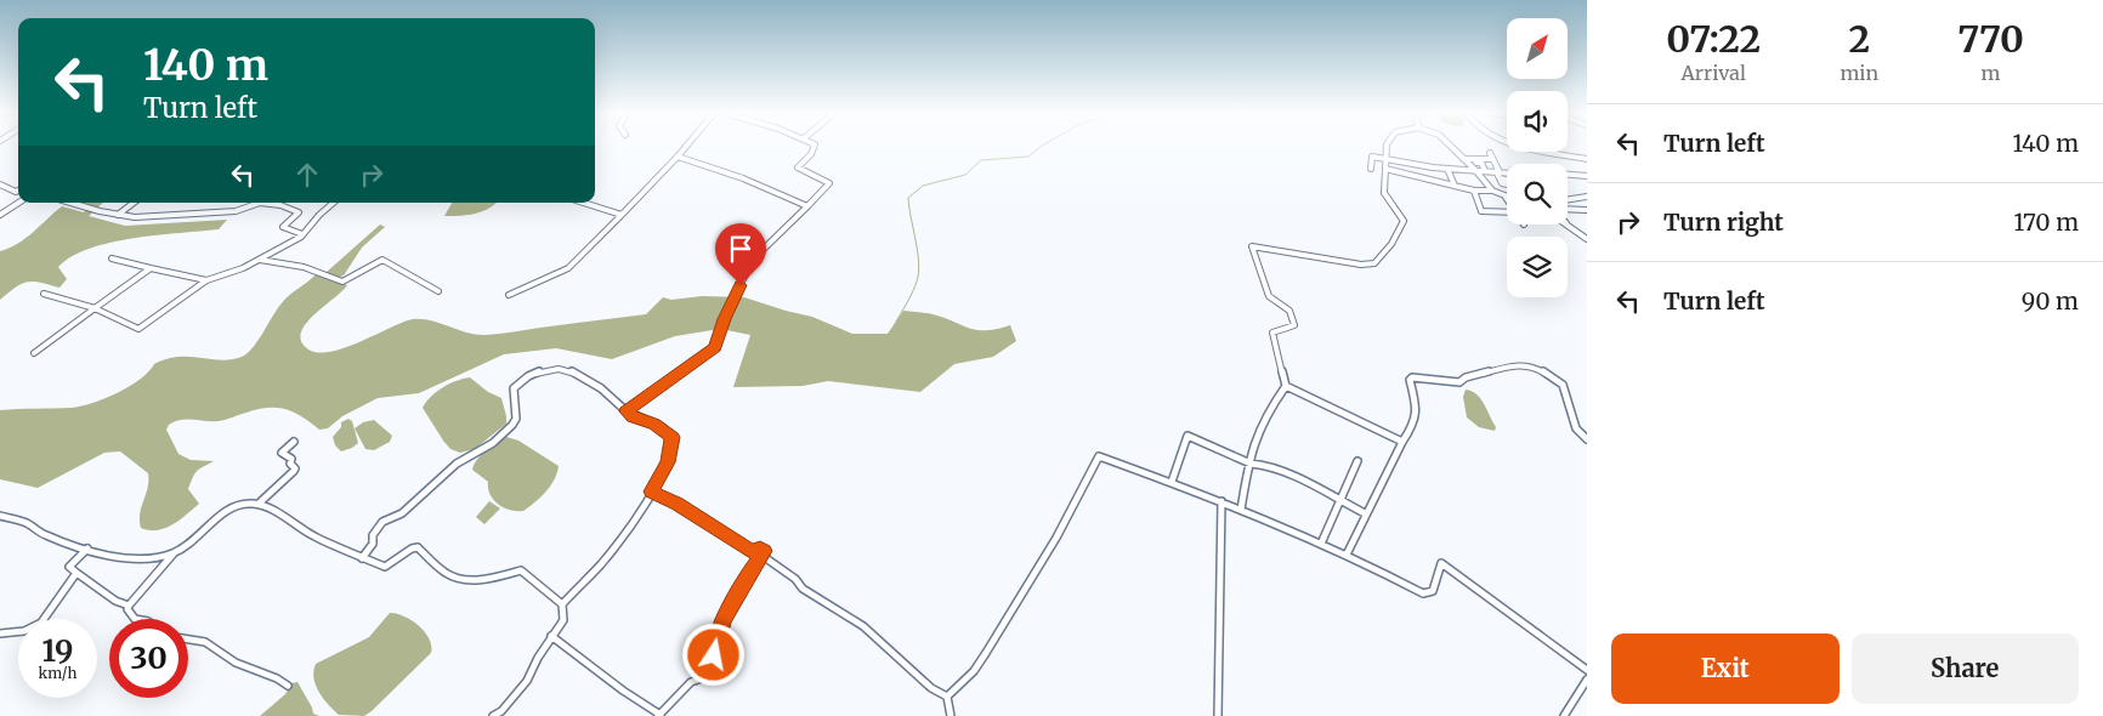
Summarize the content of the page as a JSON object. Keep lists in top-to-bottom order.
{
  "north": "top right",
  "page": {
    "eta": [
      "07:22",
      "Arrival",
      "2",
      "min",
      "770",
      "m"
    ],
    "turn": ["140 m", "Turn left"],
    "list": [
      {
        "name": "Turn left",
        "value": "140 m"
      },
      {
        "name": "Turn right",
        "value": "170 m"
      },
      {
        "name": "Turn left",
        "value": "90 m"
      }
    ],
    "speed": "19 km/h",
    "limit": "30",
    "buttons": ["Exit", "Share"]
  }
}
